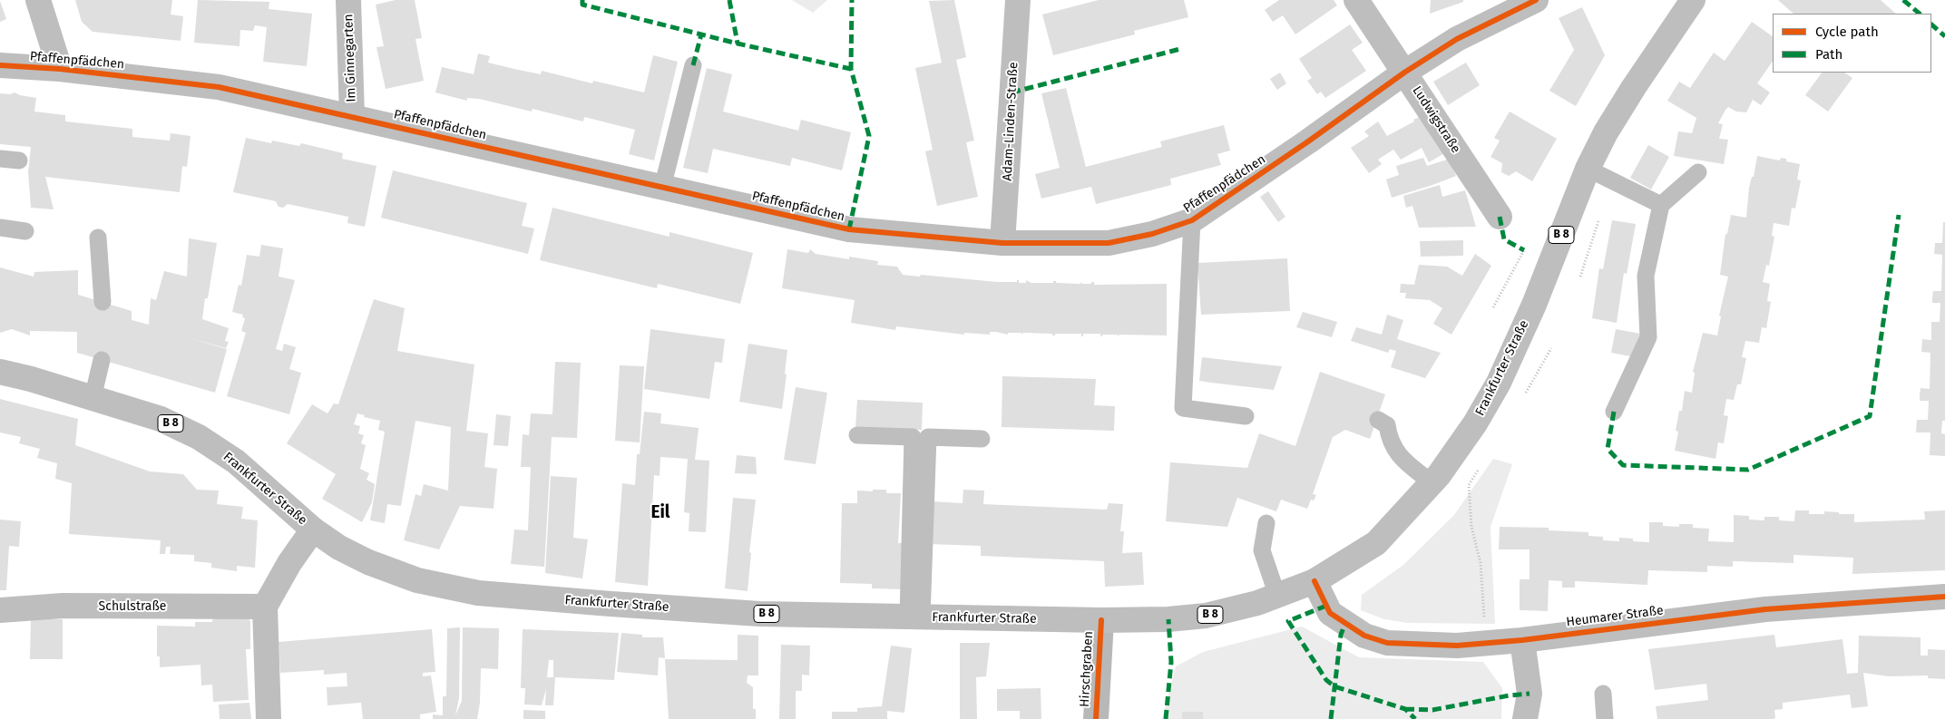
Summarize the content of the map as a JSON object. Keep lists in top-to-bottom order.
{
  "streets": {
    "street": [
      "Im Ginnegarten",
      "Pfaffenpfädchen",
      "Ludwigstraße",
      "Adam-Linden-Straße",
      "B 8",
      "Frankfurter Straße",
      "Schulstraße",
      "Heumarer Straße",
      "Hirschgraben"
    ]
  },
  "crossings": [
    ["Im Ginnegarten", "Pfaffenpfädchen"],
    ["Pfaffenpfädchen", "Ludwigstraße"],
    ["Pfaffenpfädchen", "Adam-Linden-Straße"],
    ["Frankfurter Straße", "Heumarer Straße"],
    ["Frankfurter Straße", "Hirschgraben"]
  ],
  "districts": ["Eil"],
  "legend": ["Cycle path", "Path"]
}
